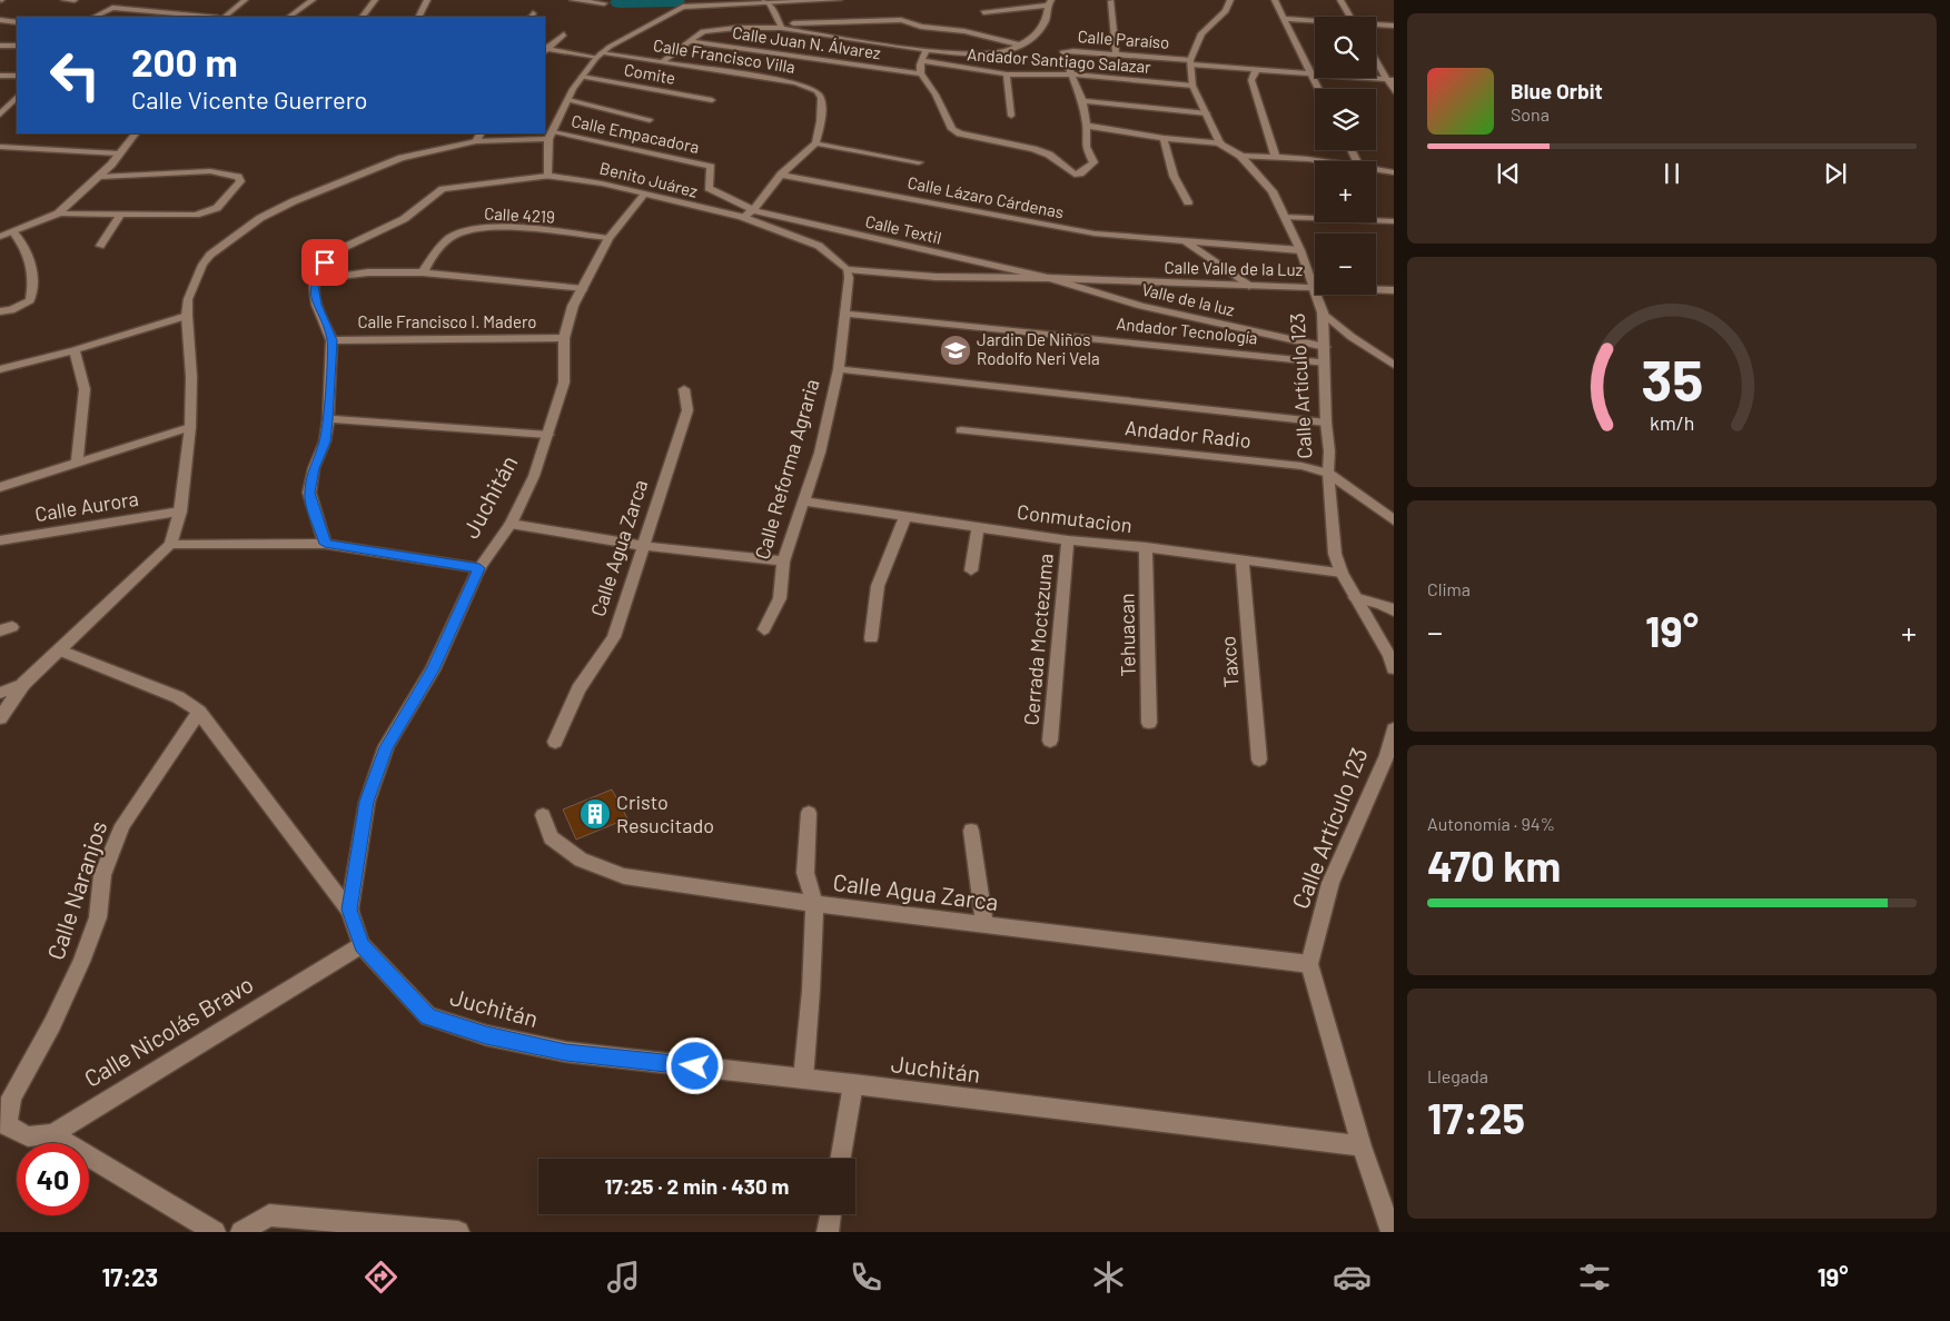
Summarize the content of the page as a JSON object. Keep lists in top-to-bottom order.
{
  "streets": {
    "street": [
      "Calle Paraíso",
      "Calle Juan N. Álvarez",
      "Calle Francisco Villa",
      "Andador Santiago Salazar",
      "Comite",
      "Calle Empacadora",
      "Benito Juárez",
      "Calle Lázaro Cárdenas",
      "Calle 4219",
      "Calle Textil",
      "Calle Valle de la Luz",
      "Valle de la luz",
      "Calle Francisco I. Madero",
      "Andador Tecnología",
      "Calle Artículo 123",
      "Andador Radio",
      "Calle Reforma Agraria",
      "Juchitán",
      "Calle Aurora",
      "Conmutacion",
      "Calle Agua Zarca",
      "Tehuacan",
      "Cerrada Moctezuma",
      "Taxco",
      "Calle Naranjos",
      "Calle Nicolás Bravo"
    ]
  },
  "crossings": [
    ["Calle Paraíso", "Calle Juan N. Álvarez"],
    ["Calle Paraíso", "Andador Santiago Salazar"],
    ["Calle Empacadora", "Calle Textil"],
    ["Calle Empacadora", "Calle Aurora"],
    ["Benito Juárez", "Juchitán"],
    ["Calle Lázaro Cárdenas", "Calle Valle de la Luz"],
    ["Calle 4219", "Juchitán"],
    ["Calle Textil", "Calle Valle de la Luz"],
    ["Calle Textil", "Valle de la luz"],
    ["Calle Valle de la Luz", "Valle de la luz"],
    ["Calle Valle de la Luz", "Calle Artículo 123"],
    ["Calle Valle de la Luz", "Calle Reforma Agraria"],
    ["Valle de la luz", "Calle Artículo 123"],
    ["Calle Francisco I. Madero", "Juchitán"],
    ["Andador Tecnología", "Calle Artículo 123"],
    ["Andador Tecnología", "Calle Reforma Agraria"],
    ["Calle Artículo 123", "Andador Radio"],
    ["Calle Artículo 123", "Conmutacion"],
    ["Calle Artículo 123", "Calle Agua Zarca"],
    ["Calle Reforma Agraria", "Conmutacion"],
    ["Juchitán", "Calle Nicolás Bravo"],
    ["Conmutacion", "Tehuacan"],
    ["Conmutacion", "Cerrada Moctezuma"],
    ["Conmutacion", "Taxco"],
    ["Calle Naranjos", "Calle Nicolás Bravo"]
  ],
  "places": {
    "school or university": ["Jardin De Niños Rodolfo Neri Vela"],
    "building": ["Cristo Resucitado"]
  },
  "page": {
    "map_buttons": ["+", "−"],
    "turn": ["200 m", "Calle Vicente Guerrero"],
    "song": ["Blue Orbit", "Sona"],
    "tile": [
      "Clima",
      ["Autonomía · 94%", "470 km"],
      ["Llegada", "17:25"]
    ],
    "heat": ["−", "19°", "+"],
    "limit": "40",
    "trip": "17:25 · 2 min · 430 m",
    "tabs": ["17:23", "19°"],
    "gauge": ["35", "km/h"]
  }
}
